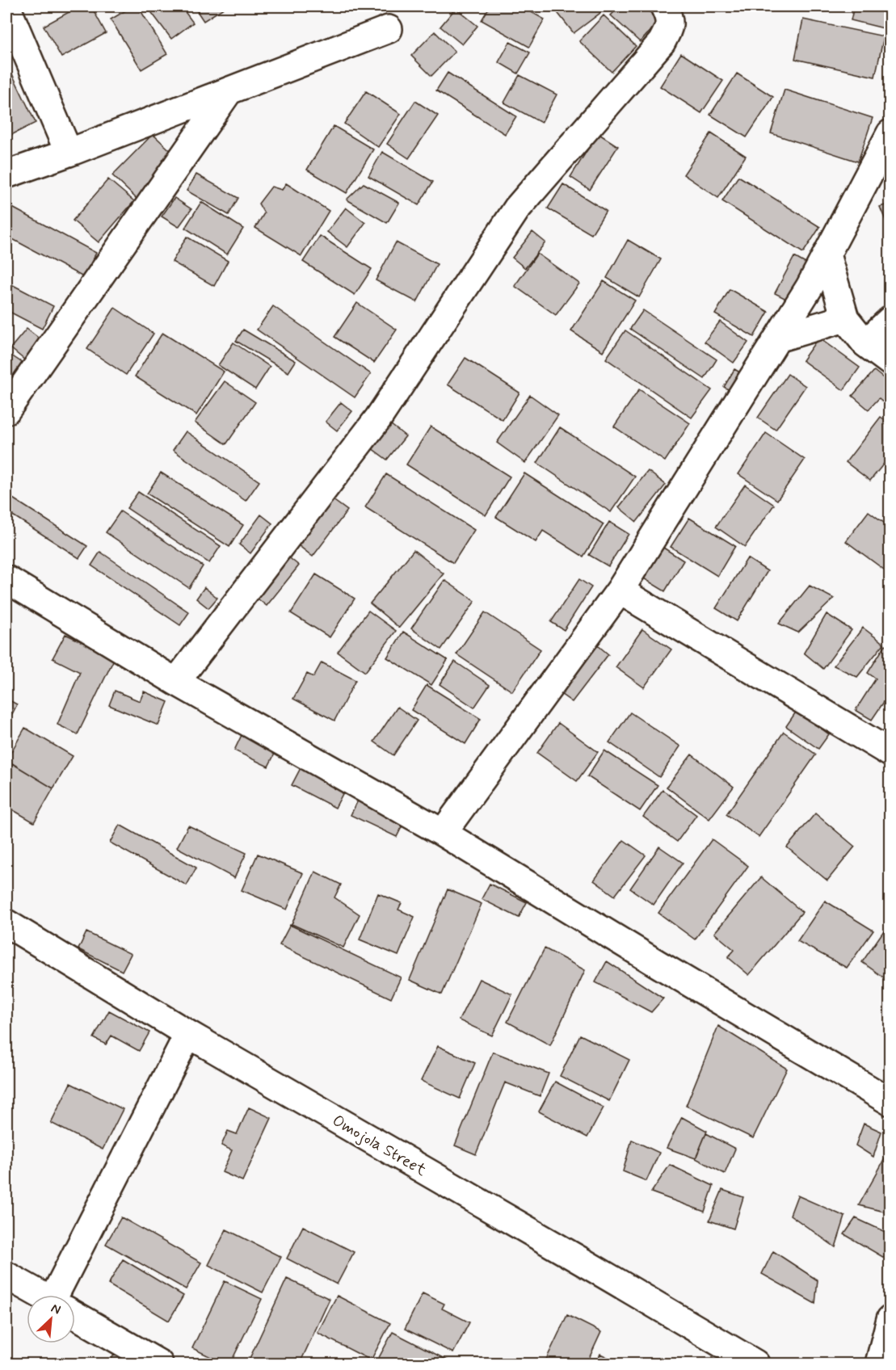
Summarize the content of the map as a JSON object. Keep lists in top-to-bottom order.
{
  "streets": {
    "street": ["Omojola Street"]
  },
  "north": "top right"
}
